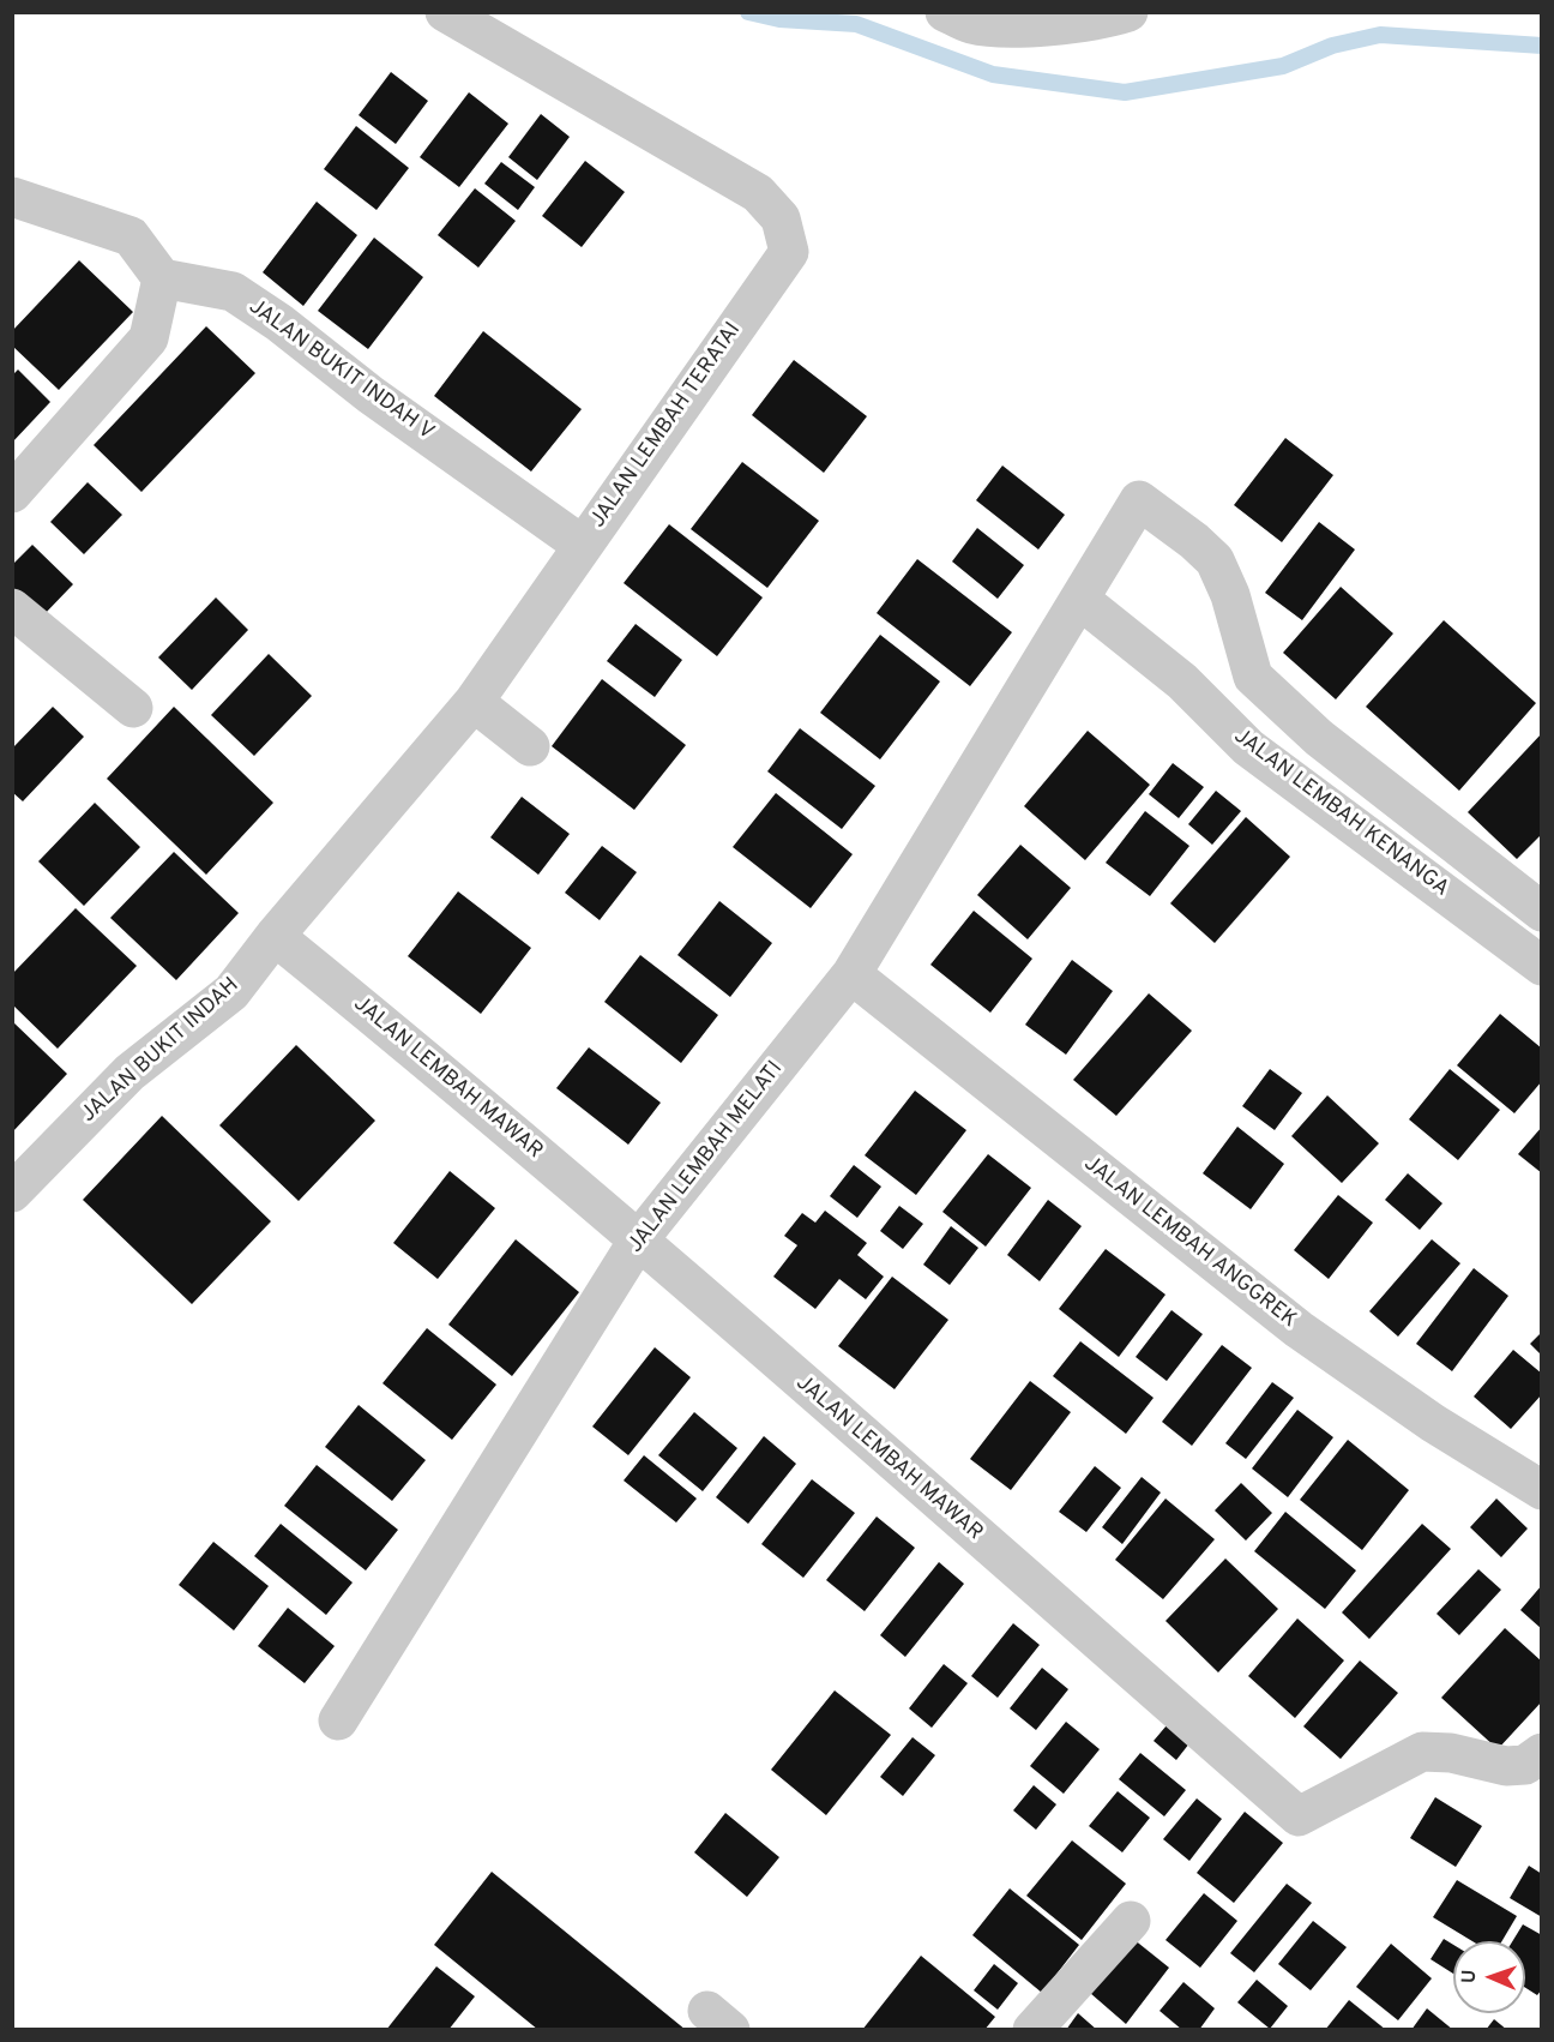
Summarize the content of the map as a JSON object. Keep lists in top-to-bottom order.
{
  "streets": {
    "street": [
      "JALAN BUKIT INDAH V",
      "JALAN LEMBAH TERATAI",
      "JALAN LEMBAH KENANGA",
      "JALAN BUKIT INDAH",
      "JALAN LEMBAH MAWAR",
      "JALAN LEMBAH MELATI",
      "JALAN LEMBAH ANGGREK"
    ]
  },
  "crossings": [
    ["JALAN BUKIT INDAH V", "JALAN LEMBAH TERATAI"],
    ["JALAN LEMBAH TERATAI", "JALAN BUKIT INDAH"],
    ["JALAN LEMBAH TERATAI", "JALAN LEMBAH MAWAR"],
    ["JALAN LEMBAH KENANGA", "JALAN LEMBAH MELATI"],
    ["JALAN BUKIT INDAH", "JALAN LEMBAH MAWAR"],
    ["JALAN LEMBAH MAWAR", "JALAN LEMBAH MELATI"],
    ["JALAN LEMBAH MELATI", "JALAN LEMBAH ANGGREK"]
  ],
  "north": "left"
}
